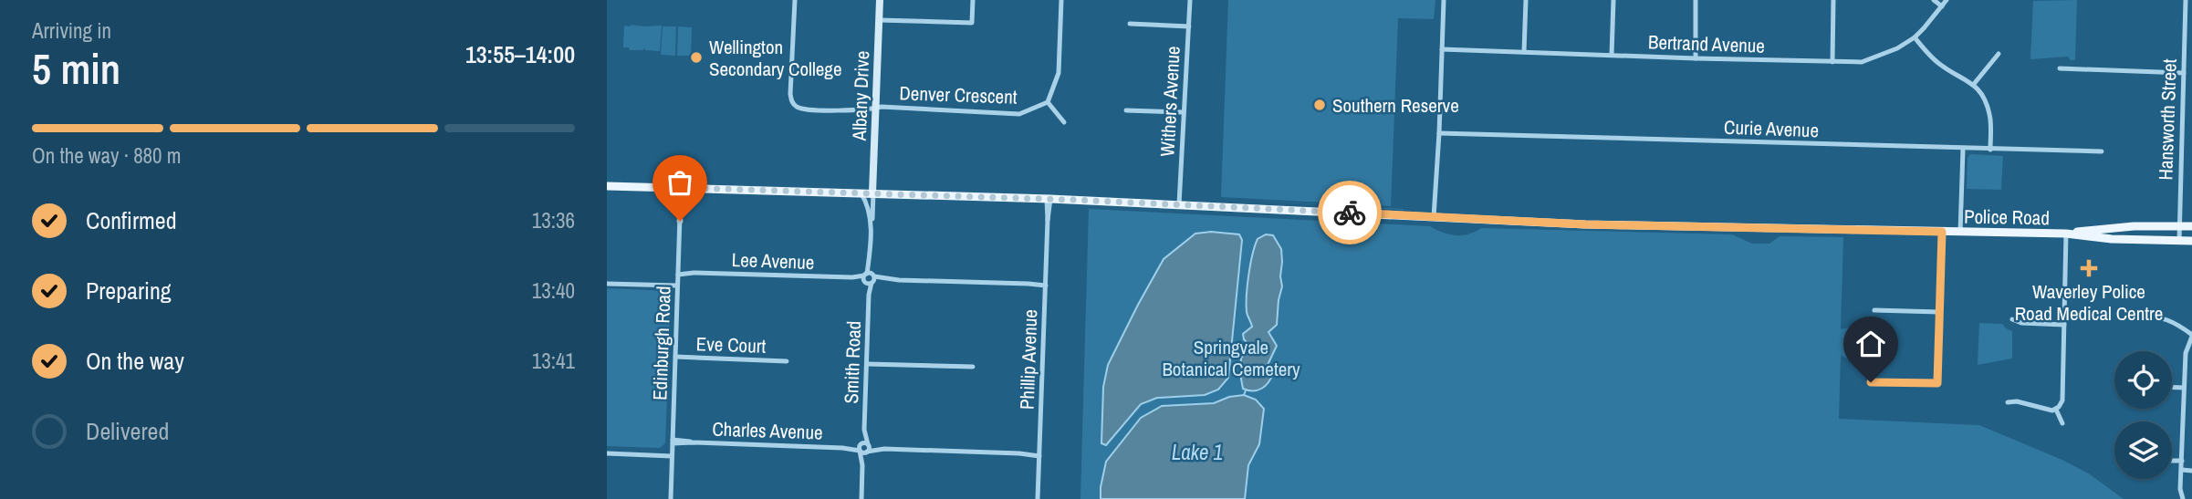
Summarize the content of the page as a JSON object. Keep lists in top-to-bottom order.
{
  "streets": {
    "main road": ["Police Road"],
    "street": [
      "Bertrand Avenue",
      "Denver Crescent",
      "Albany Drive",
      "Withers Avenue",
      "Hansworth Street",
      "Curie Avenue",
      "Lee Avenue",
      "Edinburgh Road",
      "Eve Court",
      "Phillip Avenue",
      "Smith Road",
      "Charles Avenue"
    ]
  },
  "crossings": [
    ["Denver Crescent", "Albany Drive"],
    ["Albany Drive", "Police Road"],
    ["Albany Drive", "Smith Road"],
    ["Withers Avenue", "Police Road"],
    ["Hansworth Street", "Police Road"],
    ["Police Road", "Edinburgh Road"],
    ["Police Road", "Phillip Avenue"],
    ["Police Road", "Smith Road"],
    ["Lee Avenue", "Edinburgh Road"],
    ["Lee Avenue", "Phillip Avenue"],
    ["Lee Avenue", "Smith Road"],
    ["Edinburgh Road", "Eve Court"],
    ["Edinburgh Road", "Charles Avenue"],
    ["Smith Road", "Charles Avenue"]
  ],
  "water": ["Lake 1"],
  "parks": ["Springvale Botanical Cemetery"],
  "places": {
    "other": ["Wellington Secondary College", "Southern Reserve"],
    "health": ["Waverley Police Road Medical Centre"]
  },
  "page": {
    "heading": ["5 min", "Arriving in", "13:55–14:00"],
    "bar": "On the way · 880 m",
    "list": [
      ["Confirmed", "13:36"],
      ["Preparing", "13:40"],
      ["On the way", "13:41"],
      "Delivered"
    ]
  }
}
